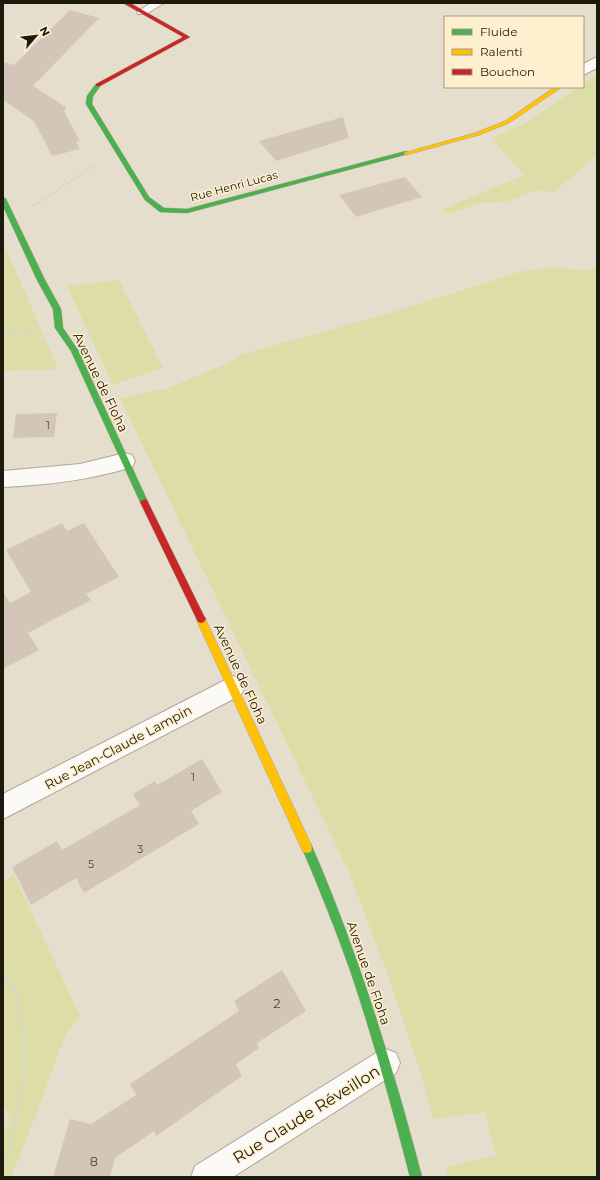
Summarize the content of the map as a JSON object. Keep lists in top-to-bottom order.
{
  "streets": {
    "street": [
      "Rue Henri Lucas",
      "Avenue de Floha",
      "Rue Jean-Claude Lampin",
      "Rue Claude Réveillon"
    ]
  },
  "crossings": [
    ["Avenue de Floha", "Rue Jean-Claude Lampin"],
    ["Avenue de Floha", "Rue Claude Réveillon"]
  ],
  "house_numbers": [
    "1",
    "1",
    "3",
    "5",
    "2",
    "8"
  ],
  "legend": ["Fluide", "Ralenti", "Bouchon"],
  "north": "top right"
}
